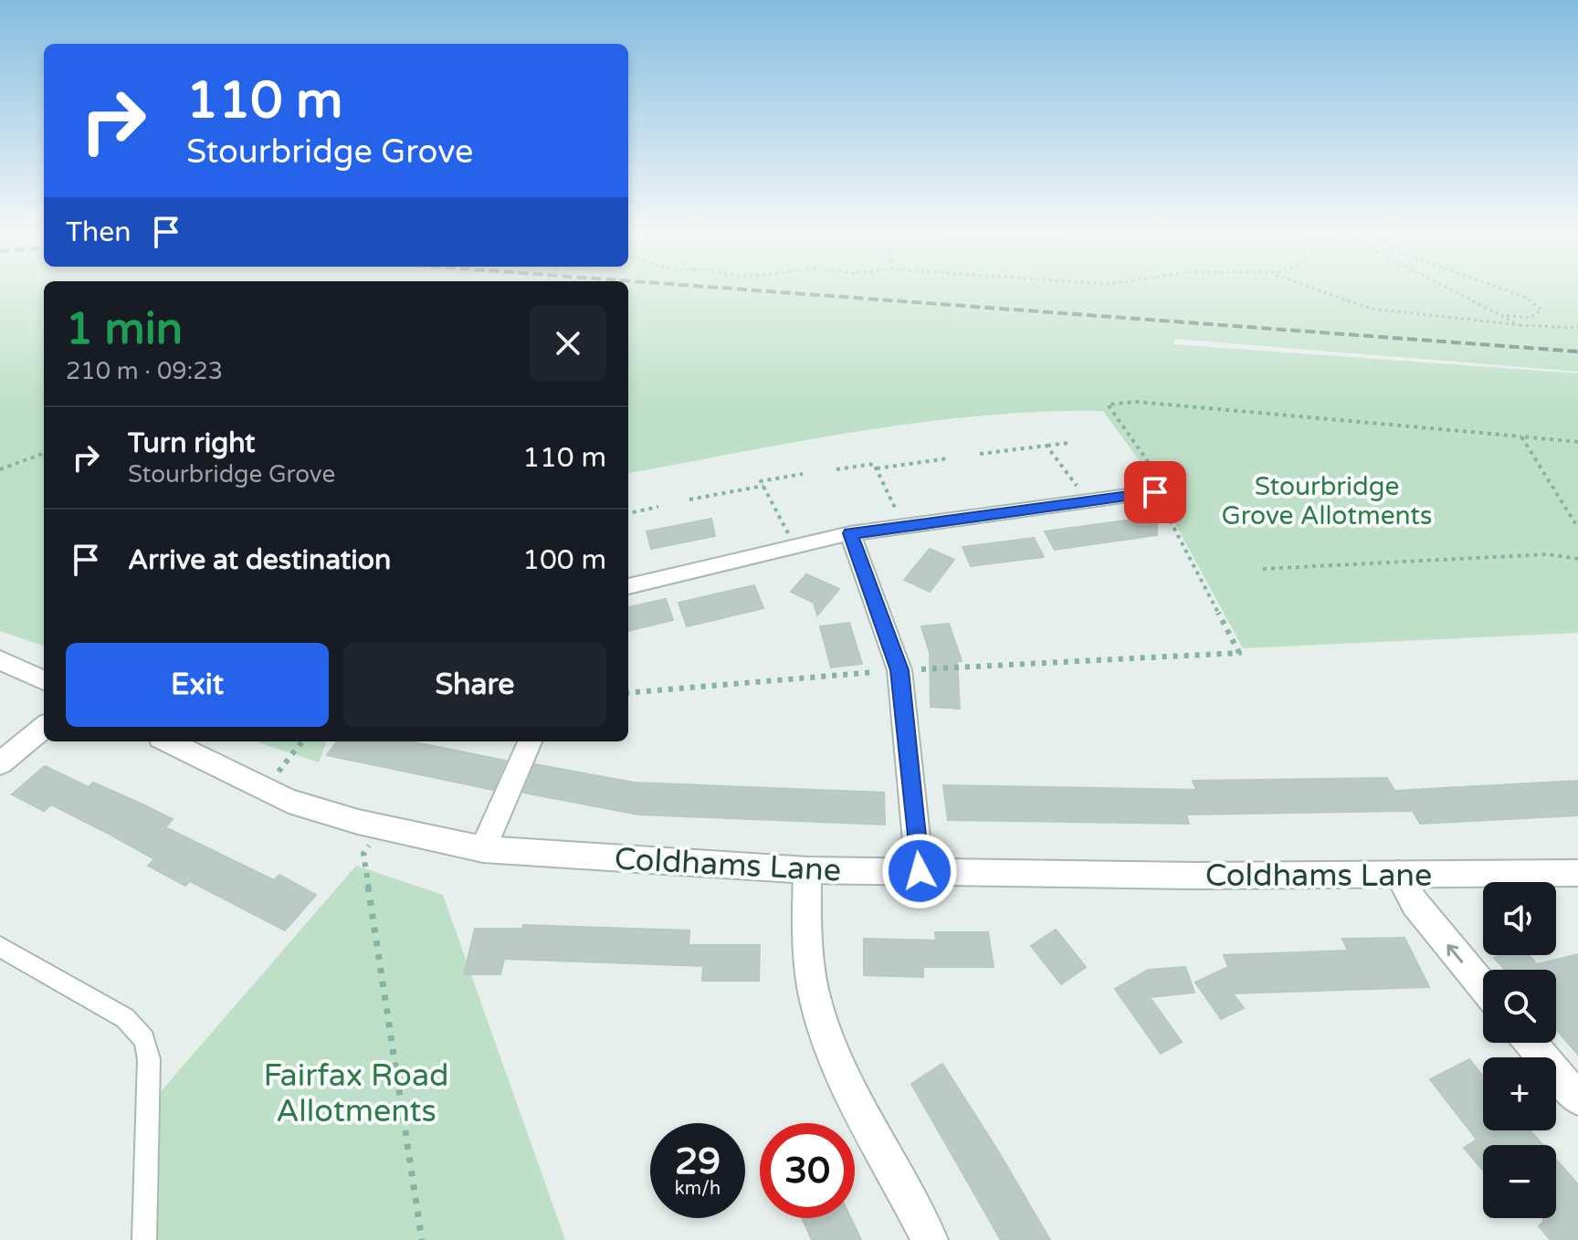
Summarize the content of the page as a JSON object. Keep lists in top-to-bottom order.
{
  "streets": {
    "street": ["Coldhams Lane"]
  },
  "parks": ["Stourbridge Grove Allotments", "Fairfax Road Allotments"],
  "page": {
    "turn": ["110 m", "Stourbridge Grove"],
    "then": "Then",
    "heading": ["1 min", "210 m · 09:23"],
    "list": [
      {
        "name": "Turn right",
        "note": "Stourbridge Grove",
        "value": "110 m"
      },
      {
        "name": "Arrive at destination",
        "value": "100 m"
      }
    ],
    "buttons": ["Exit", "Share"],
    "map_buttons": ["+", "−"],
    "speed": "29 km/h",
    "limit": "30"
  }
}
